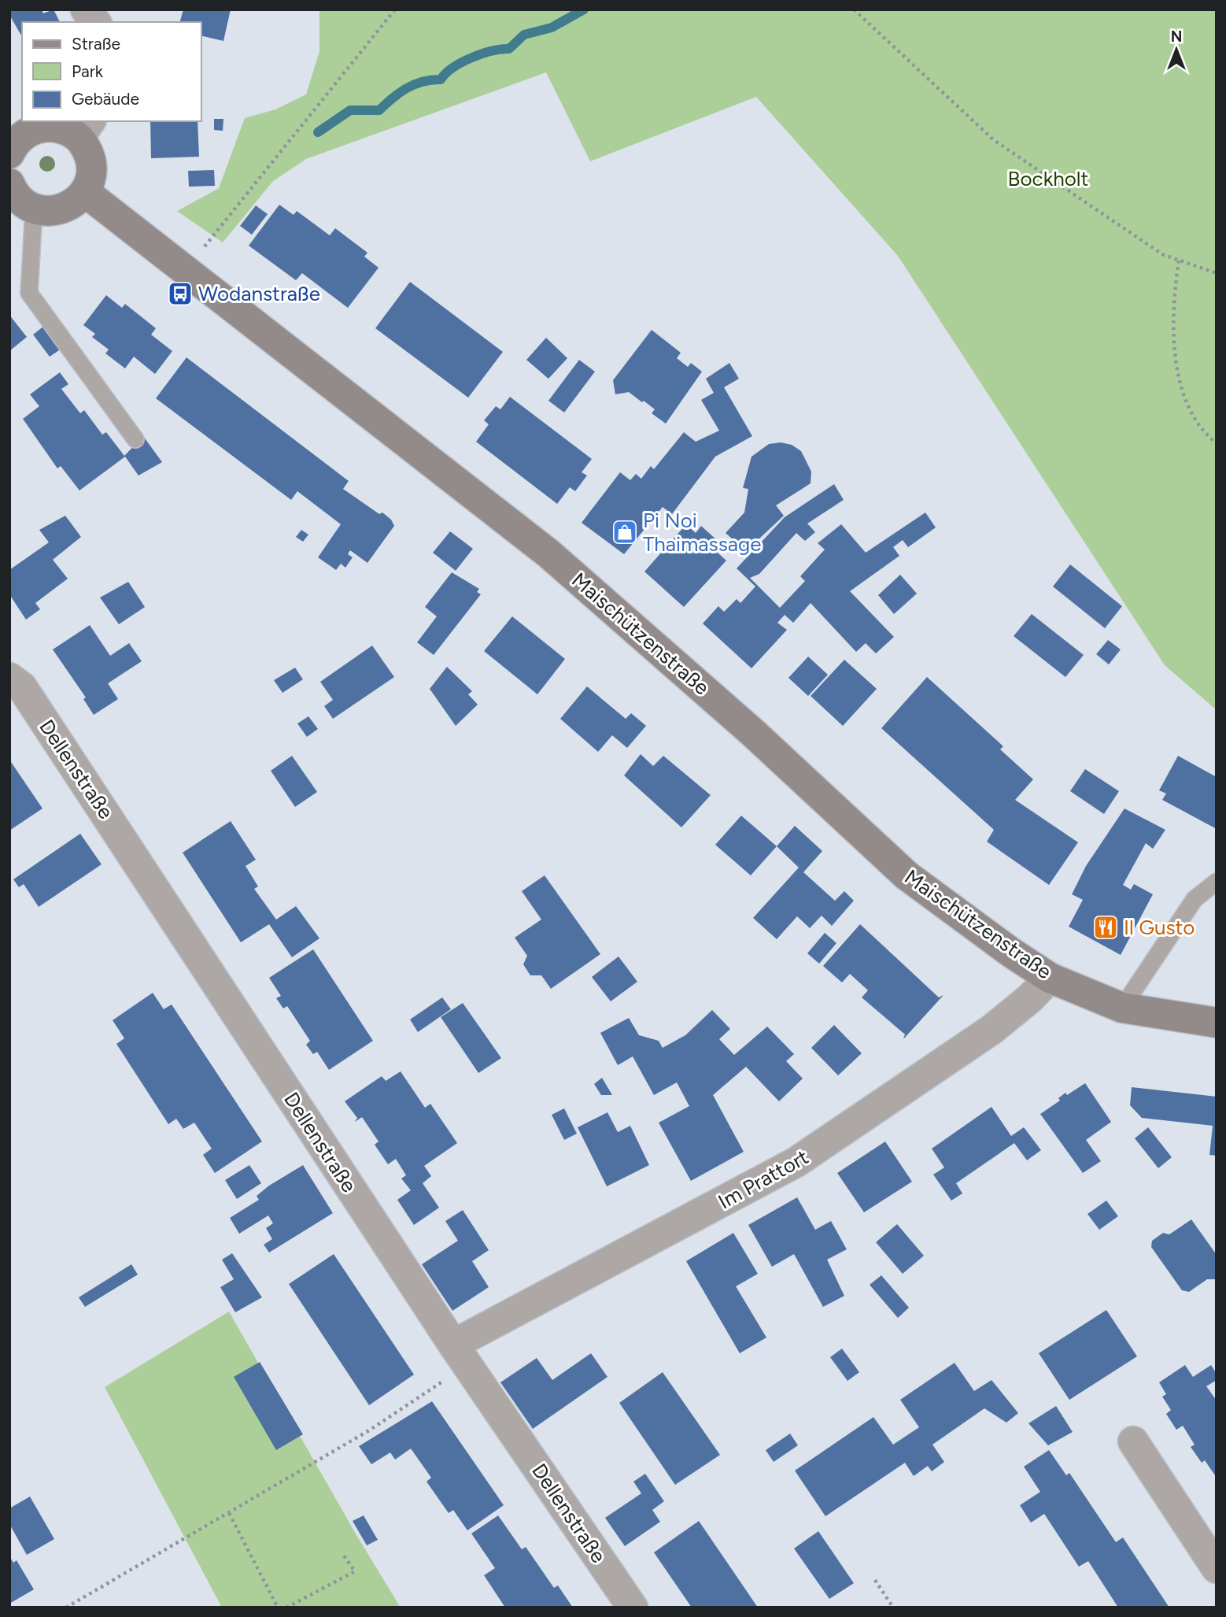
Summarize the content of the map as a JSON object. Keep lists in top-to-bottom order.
{
  "streets": {
    "street": ["Maischützenstraße", "Dellenstraße", "Im Prattort"]
  },
  "crossings": [
    ["Maischützenstraße", "Im Prattort"],
    ["Dellenstraße", "Im Prattort"]
  ],
  "parks": ["Bockholt"],
  "places": {
    "bus stop": ["Wodanstraße"],
    "shop": ["Pi Noi Thaimassage"],
    "restaurant": ["Il Gusto"]
  },
  "legend": ["Straße", "Park", "Gebäude"],
  "north": "top"
}
